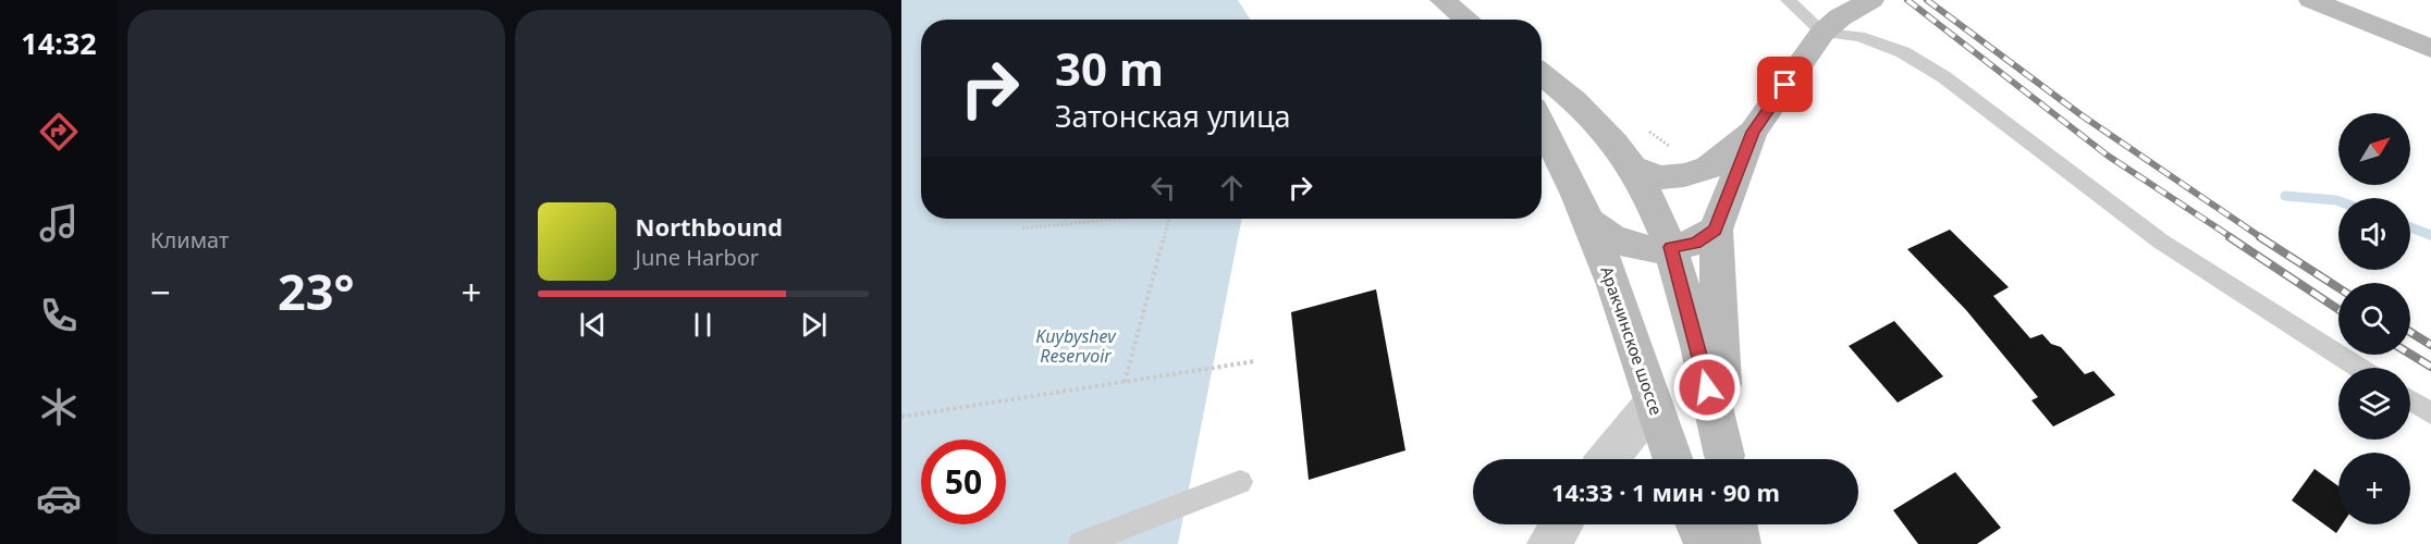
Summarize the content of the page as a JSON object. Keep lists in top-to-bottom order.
{
  "streets": {
    "main road": ["Аракчинское шоссе"]
  },
  "water": ["Kuybyshev Reservoir"],
  "north": "top right",
  "page": {
    "tabs": "14:32",
    "tile": "Климат",
    "turn": ["30 m", "Затонская улица"],
    "map_buttons": "+",
    "song": ["Northbound", "June Harbor"],
    "heat": ["−", "23°", "+"],
    "limit": "50",
    "trip": "14:33 · 1 мин · 90 m"
  }
}
